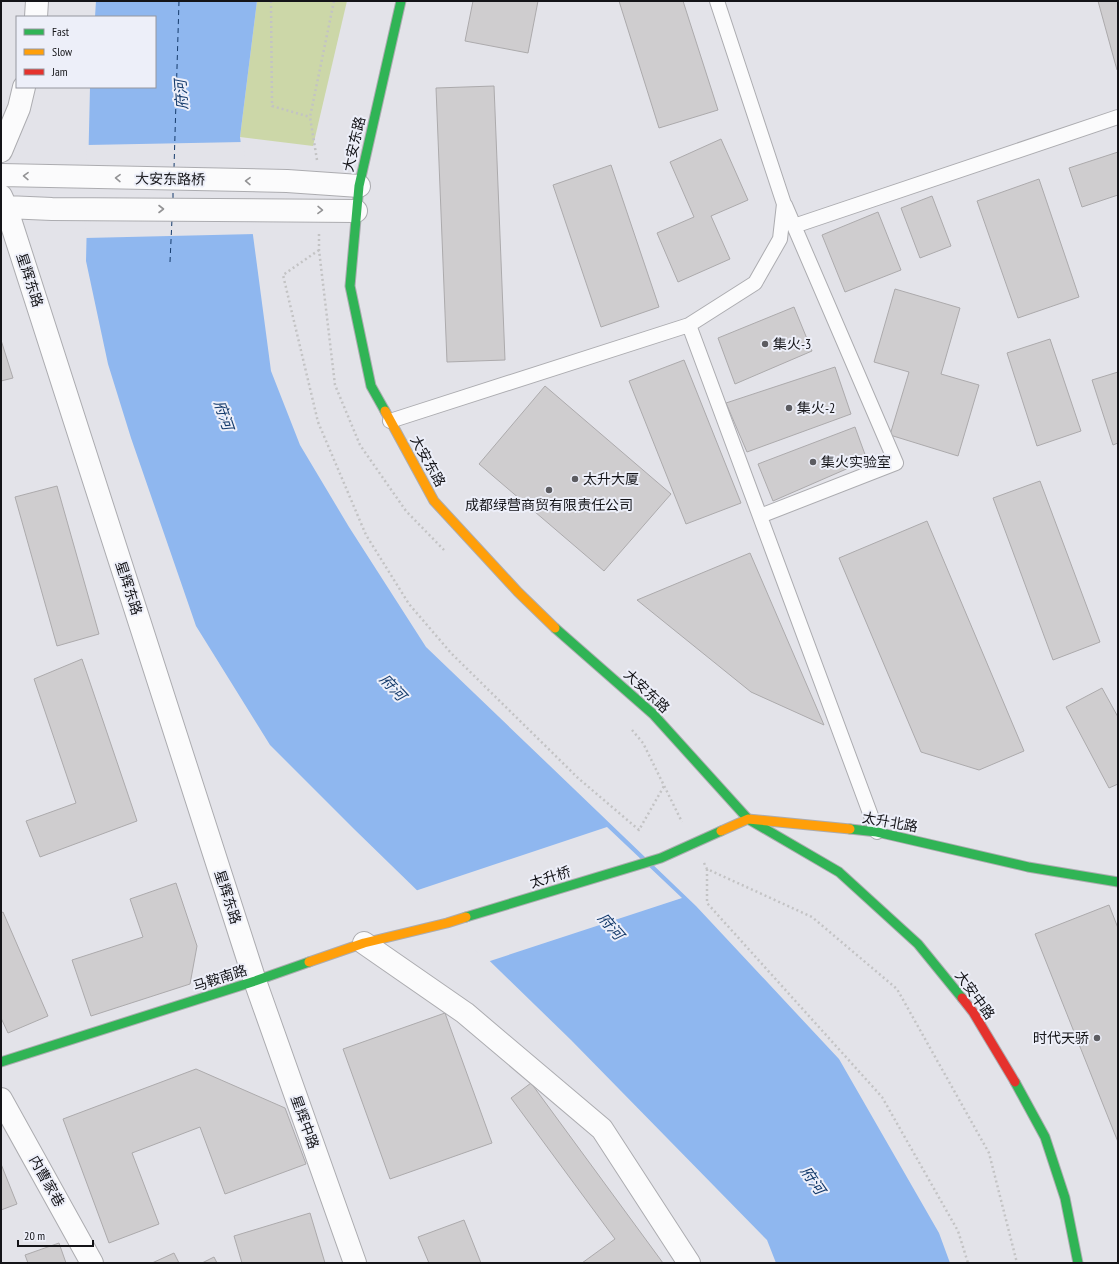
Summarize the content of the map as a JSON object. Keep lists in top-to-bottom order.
{
  "streets": {
    "street": [
      "大安东路",
      "大安东路桥",
      "星辉东路",
      "太升北路",
      "太升桥",
      "马鞍南路",
      "大安中路",
      "星辉中路",
      "内曹家巷"
    ]
  },
  "crossings": [
    ["大安东路", "大安东路桥"],
    ["大安东路", "太升北路"],
    ["大安东路", "大安中路"],
    ["星辉东路", "马鞍南路"],
    ["星辉东路", "星辉中路"],
    ["太升北路", "太升桥"],
    ["太升北路", "大安中路"],
    ["太升桥", "马鞍南路"],
    ["马鞍南路", "星辉中路"]
  ],
  "water": ["府河"],
  "places": [
    "集火-3",
    "集火-2",
    "集火实验室",
    "太升大厦",
    "成都绿营商贸有限责任公司",
    "时代天骄"
  ],
  "legend": ["Fast", "Slow", "Jam"],
  "scale_bar": "20 m"
}
